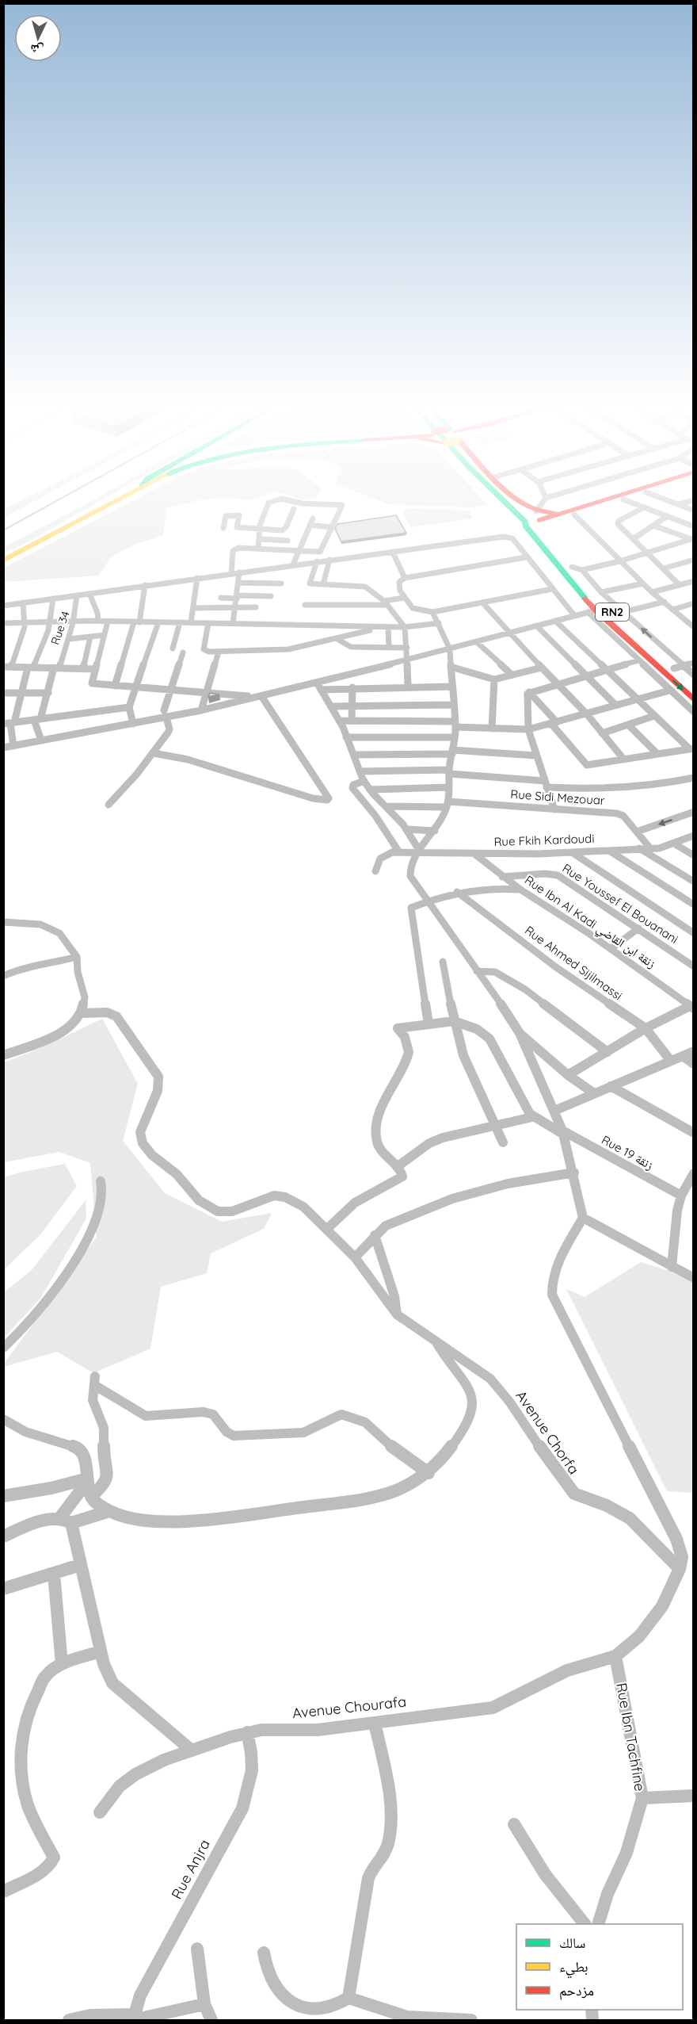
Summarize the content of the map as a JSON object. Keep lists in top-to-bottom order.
{
  "streets": {
    "main road": ["RN2"],
    "street": [
      "Rue 34",
      "Rue Sidi Mezouar",
      "Rue Fkih Kardoudi",
      "Rue Youssef El Bouanani",
      "Rue Ibn Al Kadi زنقة ابن القاضي",
      "Rue Ahmed Sijilmassi",
      "Rue 19 زنقة",
      "Avenue Chorfa",
      "Avenue Chourafa",
      "Rue Ibn Tachfine",
      "Rue Anjra"
    ]
  },
  "crossings": [
    ["Rue Sidi Mezouar", "Rue Fkih Kardoudi"],
    ["Rue Fkih Kardoudi", "Rue Ibn Al Kadi زنقة ابن القاضي"],
    ["Rue Youssef El Bouanani", "Rue Ibn Al Kadi زنقة ابن القاضي"],
    ["Avenue Chourafa", "Rue Ibn Tachfine"],
    ["Avenue Chourafa", "Rue Anjra"]
  ],
  "legend": ["سالك", "بطيء", "مزدحم"],
  "north": "bottom"
}
